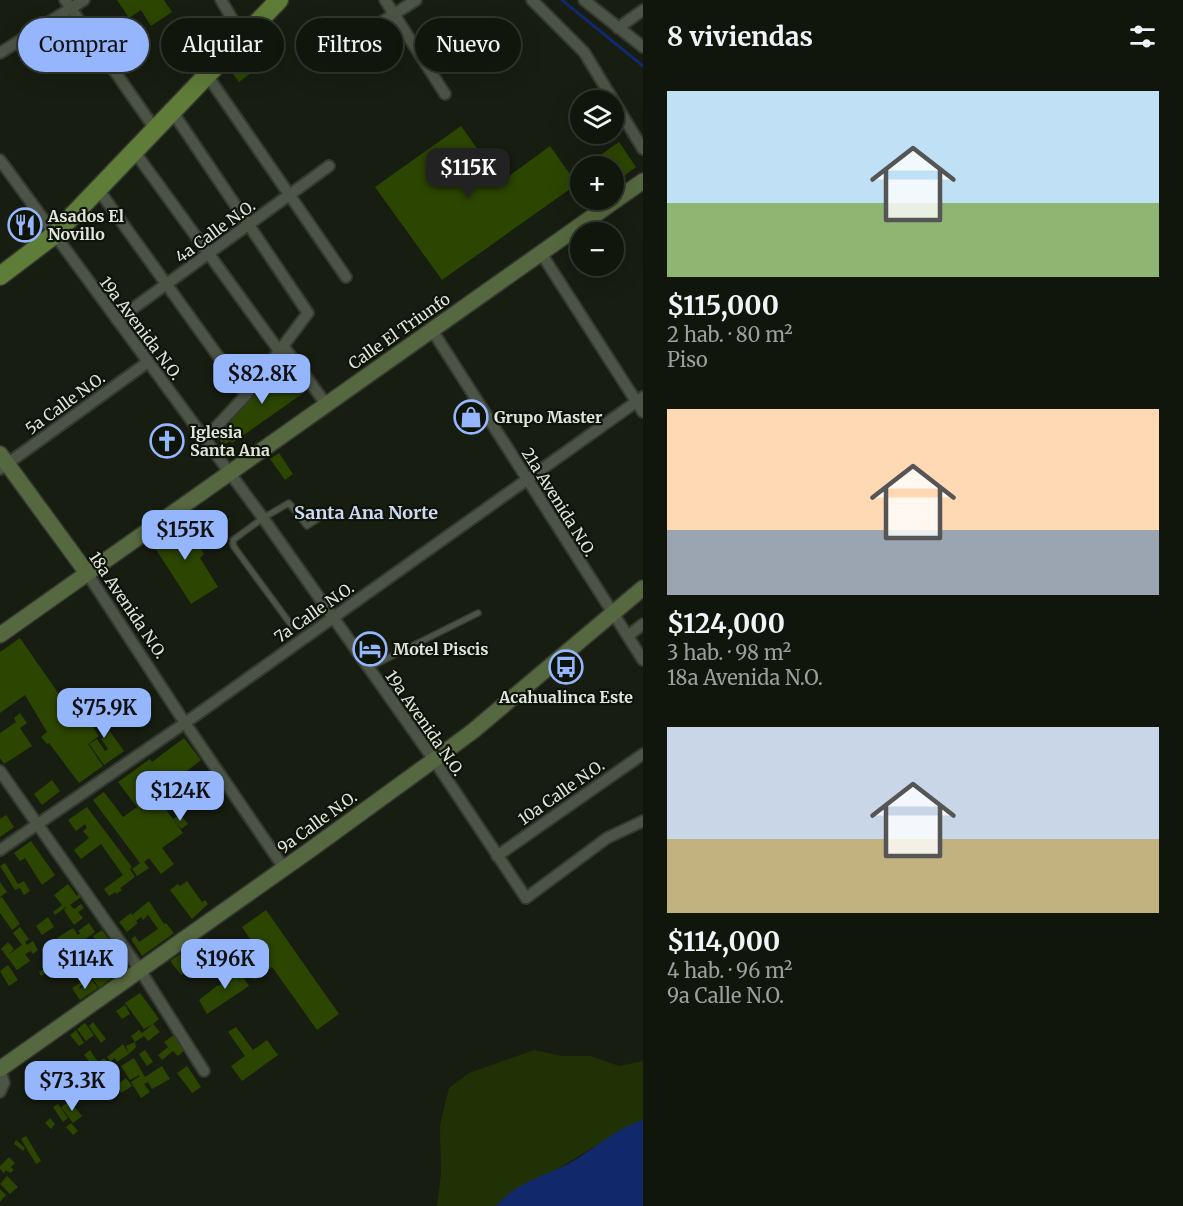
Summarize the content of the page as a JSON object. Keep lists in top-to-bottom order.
{
  "streets": {
    "street": [
      "4a Calle N.O.",
      "19a Avenida N.O.",
      "Calle El Triunfo",
      "5a Calle N.O.",
      "21a Avenida N.O.",
      "18a Avenida N.O.",
      "7a Calle N.O.",
      "10a Calle N.O.",
      "9a Calle N.O."
    ]
  },
  "crossings": [
    ["4a Calle N.O.", "19a Avenida N.O."],
    ["19a Avenida N.O.", "Calle El Triunfo"],
    ["19a Avenida N.O.", "5a Calle N.O."],
    ["19a Avenida N.O.", "7a Calle N.O."],
    ["19a Avenida N.O.", "10a Calle N.O."],
    ["19a Avenida N.O.", "9a Calle N.O."],
    ["Calle El Triunfo", "21a Avenida N.O."],
    ["Calle El Triunfo", "18a Avenida N.O."],
    ["5a Calle N.O.", "18a Avenida N.O."],
    ["21a Avenida N.O.", "7a Calle N.O."],
    ["21a Avenida N.O.", "9a Calle N.O."],
    ["18a Avenida N.O.", "7a Calle N.O."],
    ["18a Avenida N.O.", "9a Calle N.O."]
  ],
  "districts": ["Santa Ana Norte"],
  "places": {
    "restaurant": ["Asados El Novillo"],
    "shop": ["Grupo Master"],
    "church": ["Iglesia Santa Ana"],
    "hotel": ["Motel Piscis"],
    "bus stop": ["Acahualinca Este"]
  },
  "page": {
    "heading": "8 viviendas",
    "chip": [
      "Comprar",
      "Alquilar",
      "Filtros",
      "Nuevo"
    ],
    "list": [
      {
        "name": "$115,000",
        "note": "2 hab. · 80 m² · Piso"
      },
      {
        "name": "$124,000",
        "note": "3 hab. · 98 m² · 18a Avenida N.O."
      },
      {
        "name": "$114,000",
        "note": "4 hab. · 96 m² · 9a Calle N.O."
      }
    ],
    "map_buttons": ["+", "−"],
    "price": [
      "$115K",
      "$82.8K",
      "$155K",
      "$75.9K",
      "$124K",
      "$114K",
      "$196K",
      "$73.3K"
    ]
  }
}
